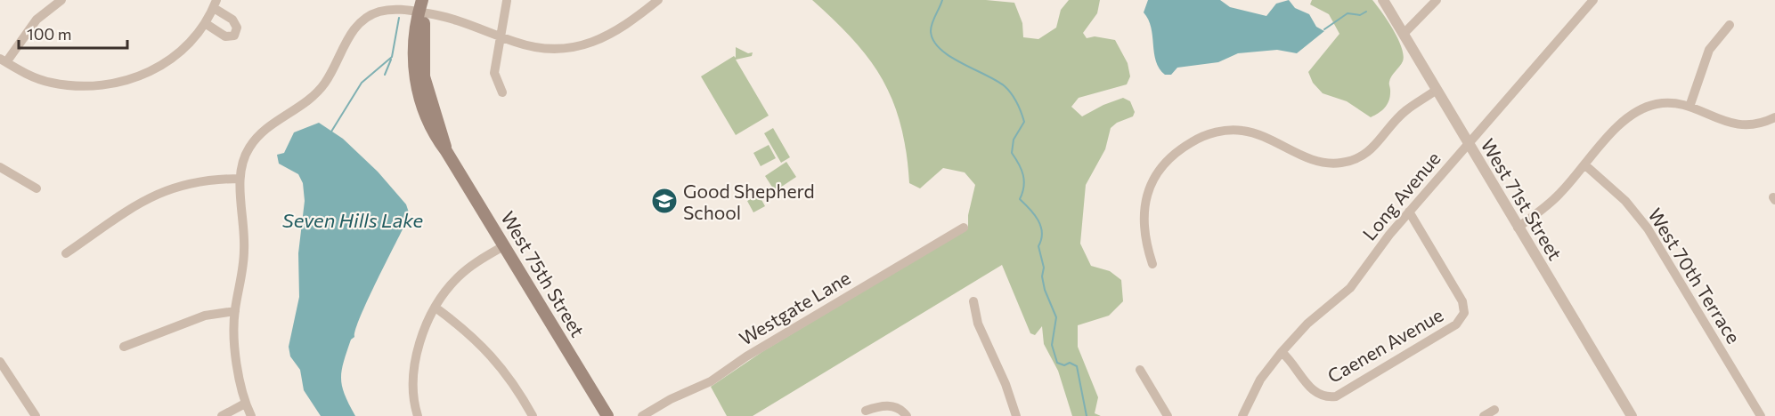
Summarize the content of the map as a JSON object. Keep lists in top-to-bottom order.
{
  "streets": {
    "main road": ["West 75th Street"],
    "street": [
      "Long Avenue",
      "West 71st Street",
      "West 70th Terrace",
      "Westgate Lane",
      "Caenen Avenue"
    ]
  },
  "crossings": [
    ["Long Avenue", "West 71st Street"],
    ["Long Avenue", "Caenen Avenue"]
  ],
  "water": ["Seven Hills Lake"],
  "places": {
    "school or university": ["Good Shepherd School"]
  },
  "scale_bar": "100 m"
}
